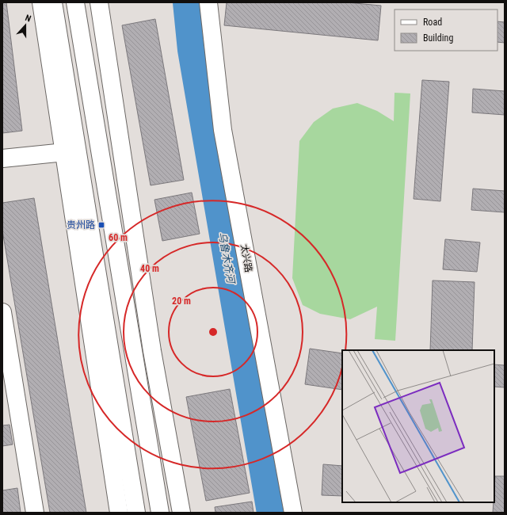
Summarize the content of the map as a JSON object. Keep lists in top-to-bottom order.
{
  "streets": {
    "main road": ["太兴路"]
  },
  "water": ["乌鲁木齐河"],
  "places": {
    "transit": ["贵州路"]
  },
  "legend": ["Road", "Building"],
  "north": "top",
  "rings": ["60 m", "40 m", "20 m"]
}
